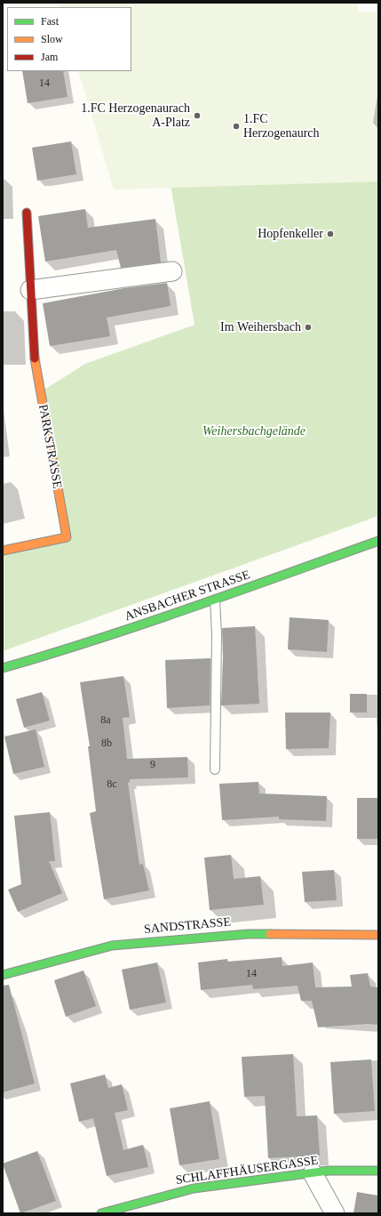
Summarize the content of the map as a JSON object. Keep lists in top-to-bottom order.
{
  "streets": {
    "street": [
      "PARKSTRASSE",
      "ANSBACHER STRASSE",
      "SANDSTRASSE",
      "SCHLAFFHÄUSERGASSE"
    ]
  },
  "parks": ["Weihersbachgelände"],
  "places": [
    "1.FC Herzogenaurach A-Platz",
    "1.FC Herzogenaurch",
    "Hopfenkeller",
    "Im Weihersbach"
  ],
  "house_numbers": [
    "14",
    "8a",
    "8b",
    "9",
    "8c",
    "14"
  ],
  "legend": ["Fast", "Slow", "Jam"]
}
